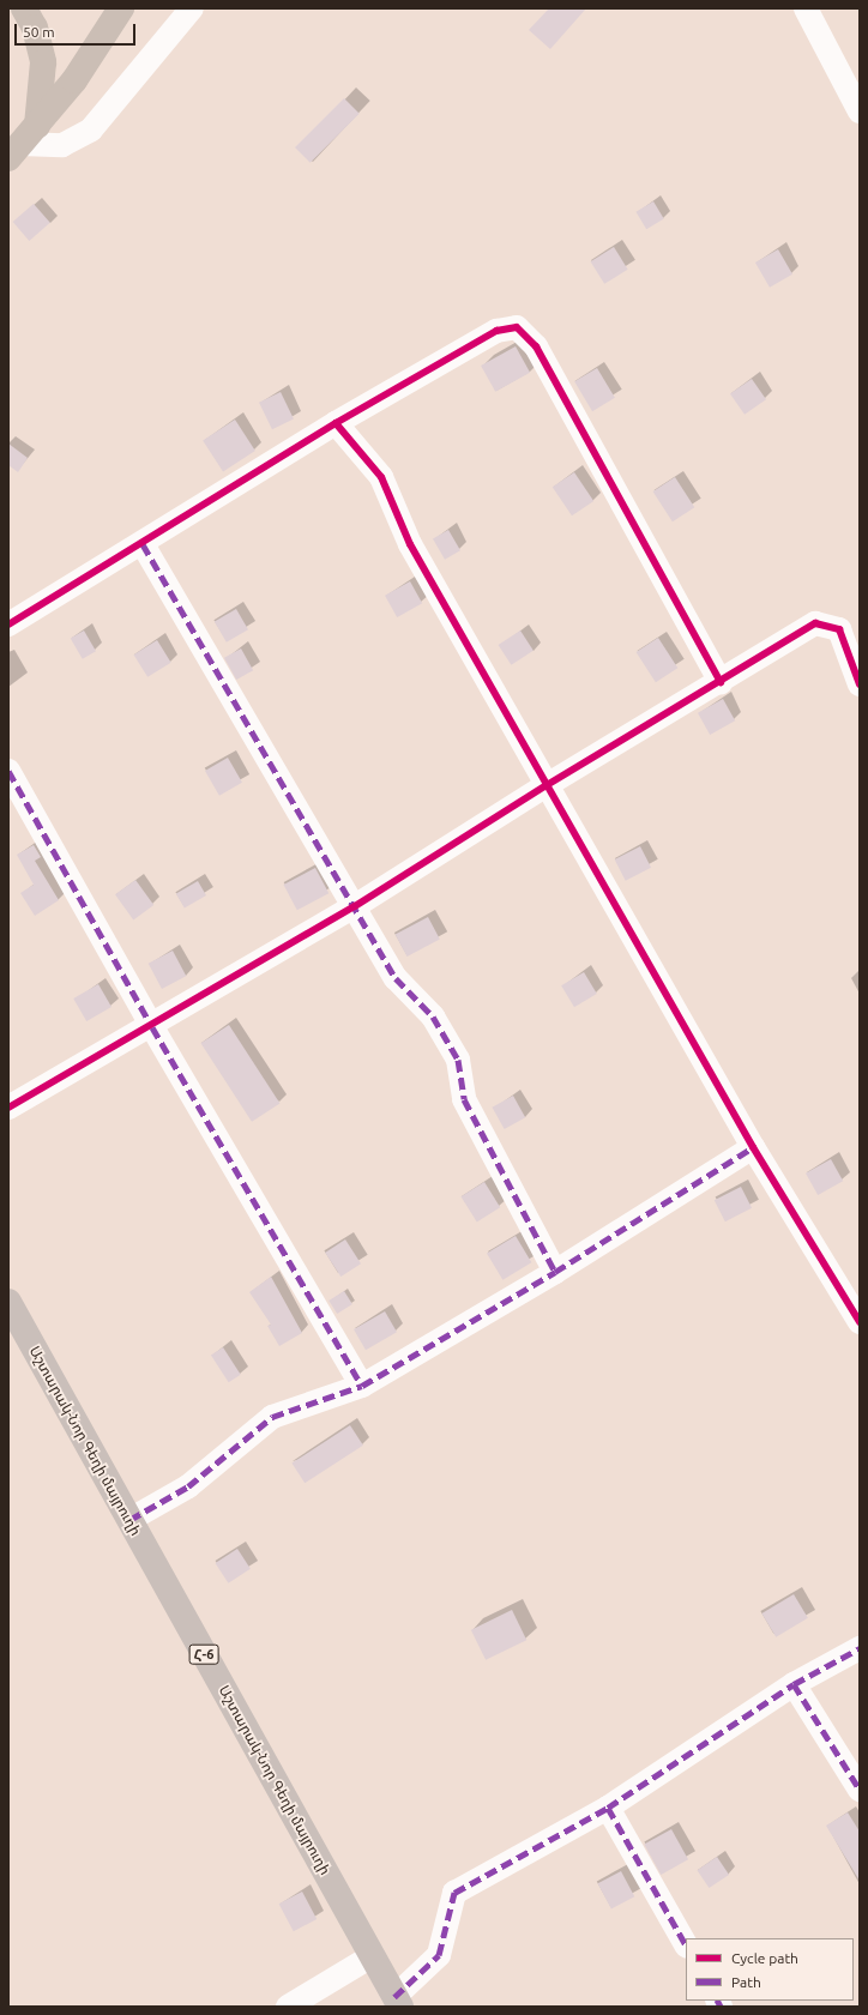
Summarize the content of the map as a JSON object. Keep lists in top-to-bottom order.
{
  "streets": {
    "main road": ["Աշտարակ-Նոր Գեղի մայրուղի", "Հ-6"]
  },
  "legend": ["Cycle path", "Path"],
  "scale_bar": "50 m"
}
